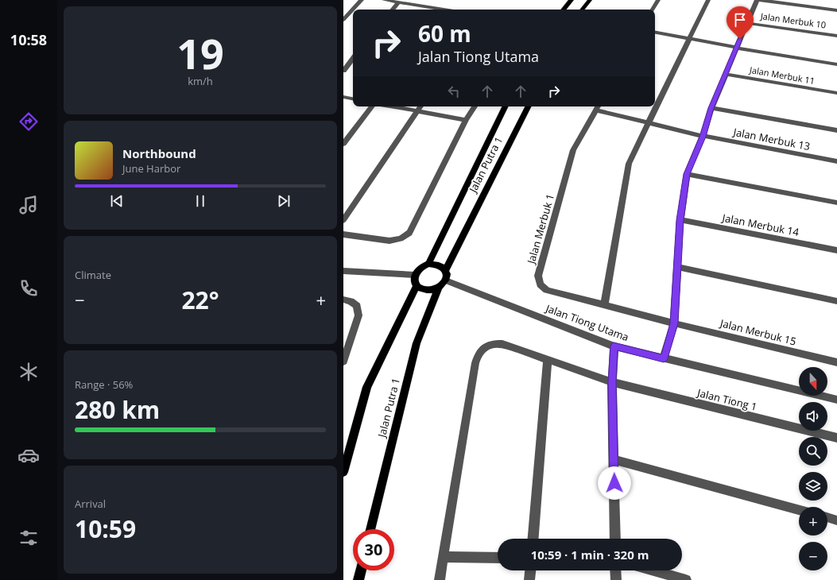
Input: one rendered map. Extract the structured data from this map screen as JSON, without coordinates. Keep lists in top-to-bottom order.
{
  "streets": {
    "main road": ["Jalan Putra 1"],
    "street": [
      "Jalan Merbuk 10",
      "Jalan Merbuk 11",
      "Jalan Merbuk 13",
      "Jalan Merbuk 14",
      "Jalan Merbuk 1",
      "Jalan Tiong Utama",
      "Jalan Merbuk 15",
      "Jalan Tiong 1"
    ]
  },
  "crossings": [
    ["Jalan Merbuk 13", "Jalan Merbuk 1"],
    ["Jalan Putra 1", "Jalan Tiong Utama"],
    ["Jalan Merbuk 1", "Jalan Merbuk 15"]
  ],
  "north": "bottom",
  "page": {
    "tabs": "10:58",
    "tile": [
      ["19", "km/h"],
      "Climate",
      ["Range · 56%", "280 km"],
      ["Arrival", "10:59"]
    ],
    "turn": ["60 m", "Jalan Tiong Utama"],
    "song": ["Northbound", "June Harbor"],
    "heat": ["−", "22°", "+"],
    "map_buttons": ["+", "−"],
    "limit": "30",
    "trip": "10:59 · 1 min · 320 m"
  }
}
